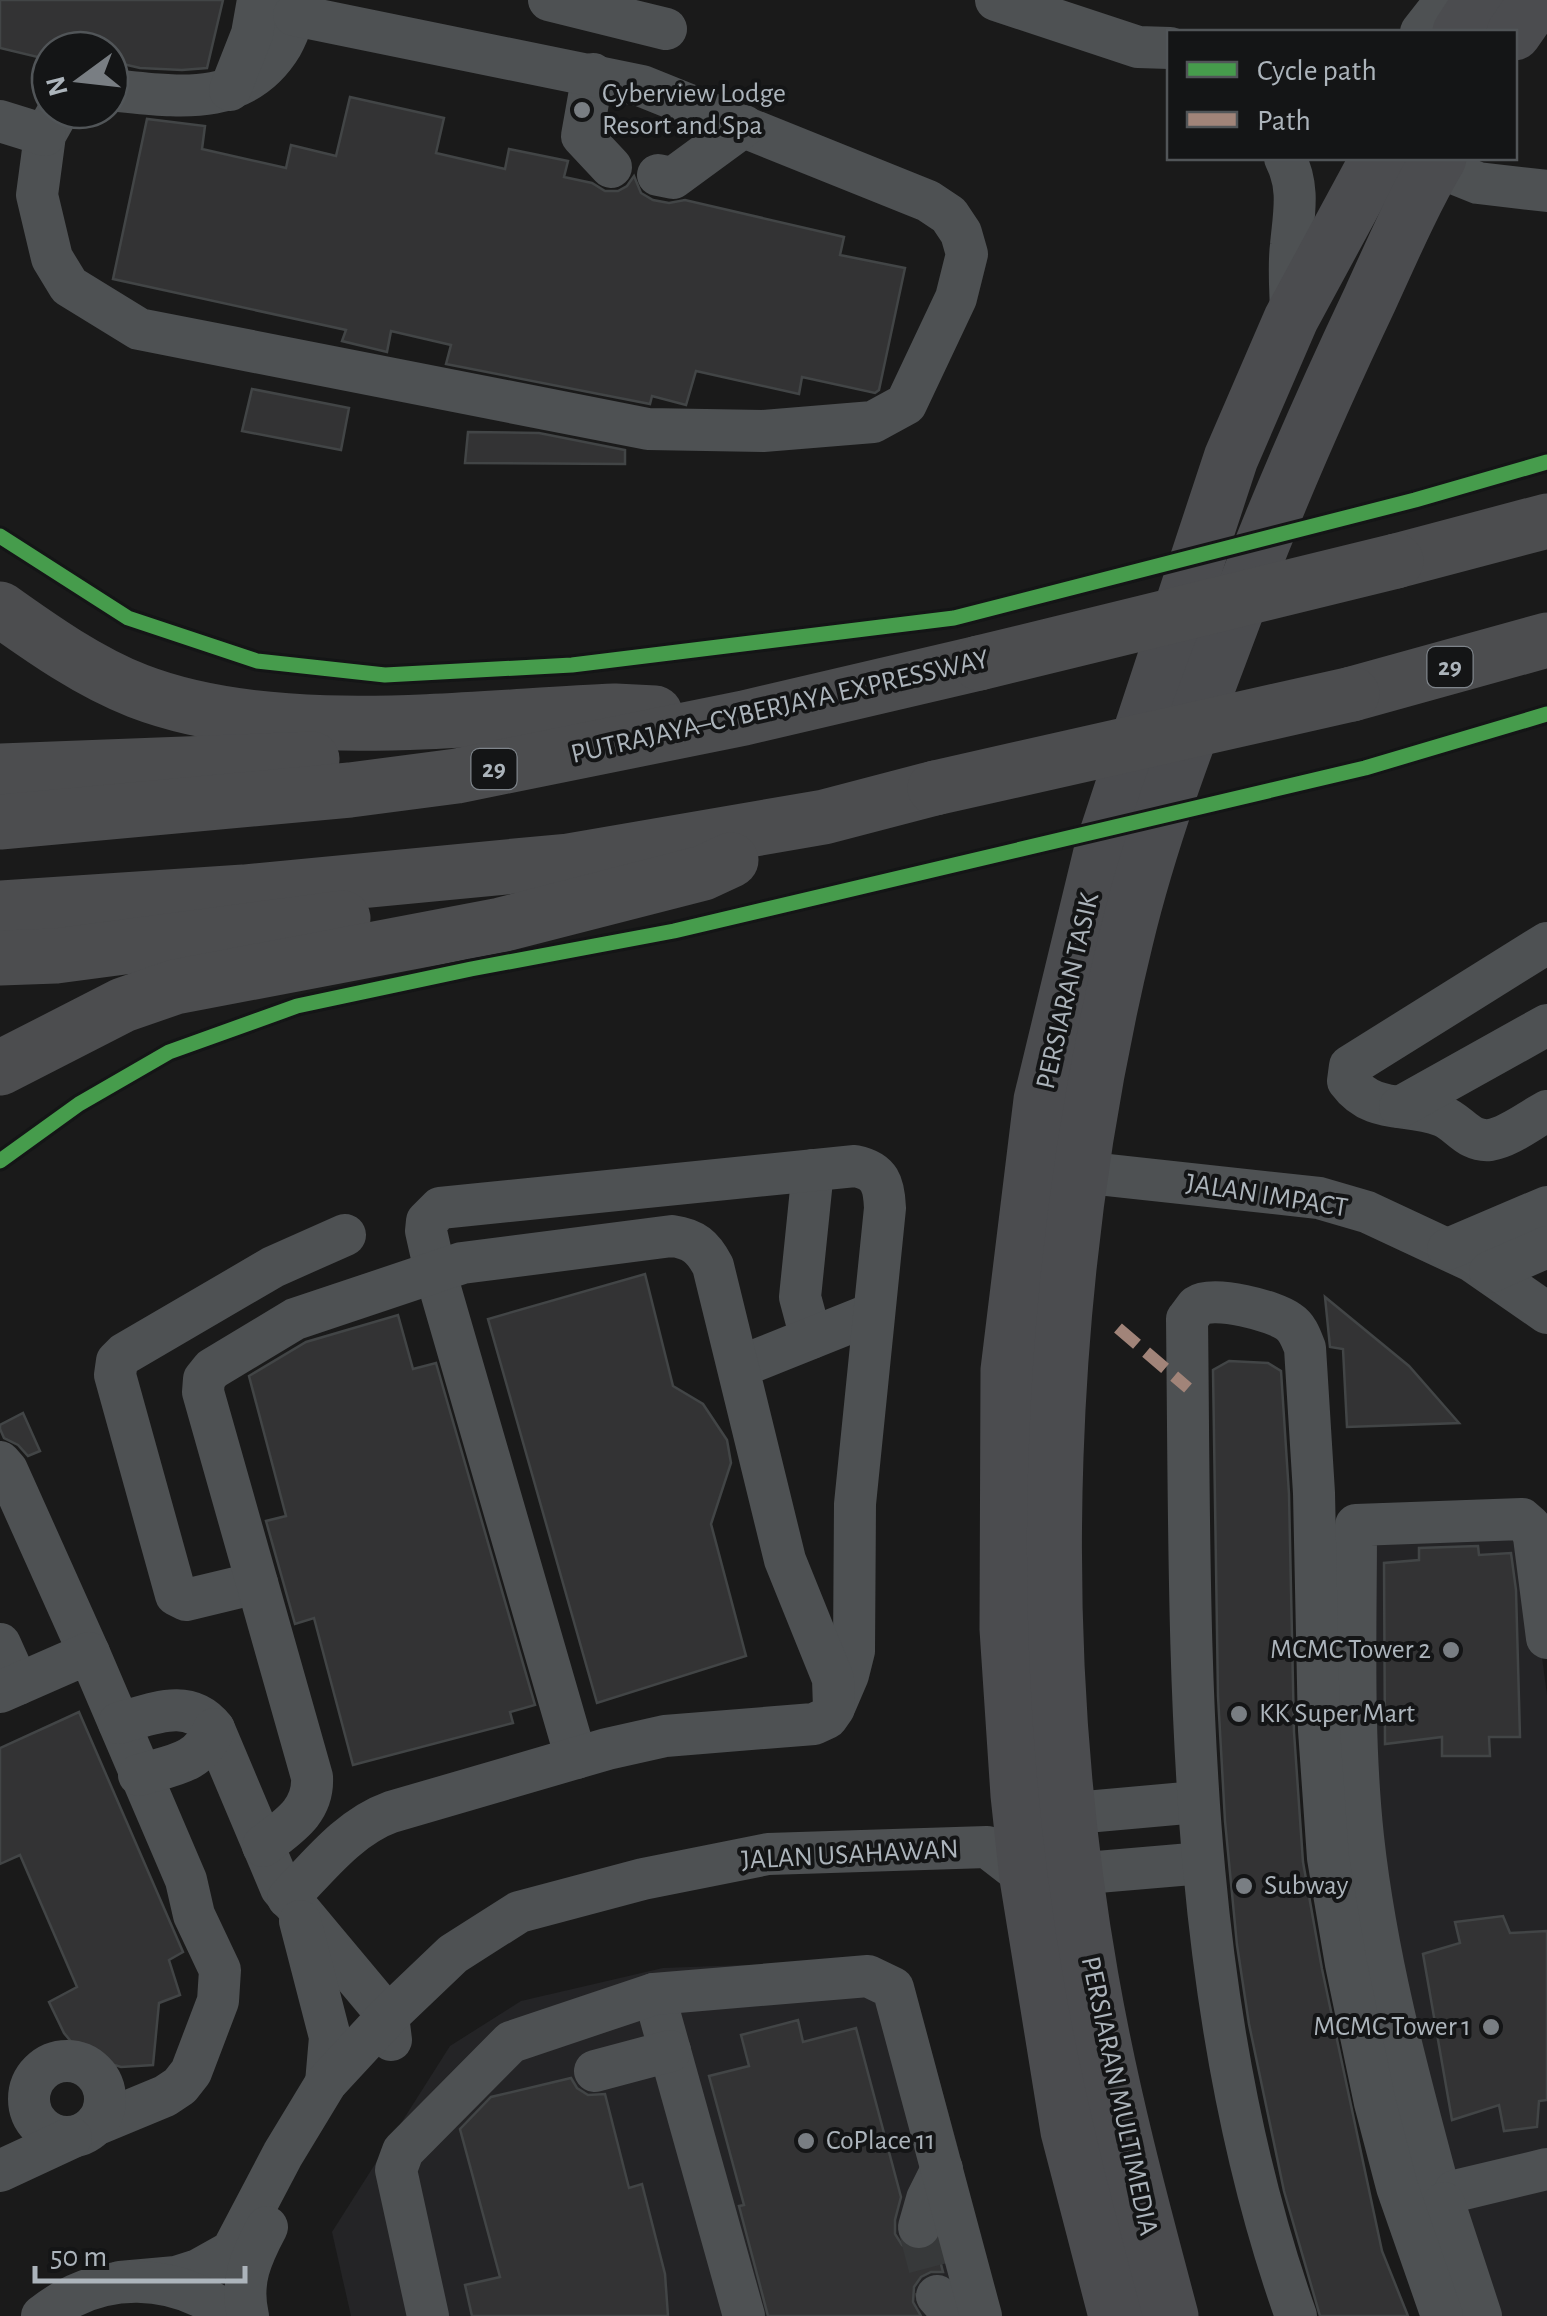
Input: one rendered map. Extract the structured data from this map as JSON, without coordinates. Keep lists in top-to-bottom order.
{
  "streets": {
    "highway": ["29", "PUTRAJAYA–CYBERJAYA EXPRESSWAY"],
    "main road": ["PERSIARAN TASIK", "PERSIARAN MULTIMEDIA"],
    "street": ["JALAN IMPACT", "JALAN USAHAWAN"]
  },
  "crossings": [
    ["PERSIARAN TASIK", "JALAN IMPACT"],
    ["PERSIARAN TASIK", "JALAN USAHAWAN"],
    ["PERSIARAN TASIK", "PERSIARAN MULTIMEDIA"],
    ["JALAN USAHAWAN", "PERSIARAN MULTIMEDIA"]
  ],
  "places": [
    "Cyberview Lodge Resort and Spa",
    "MCMC Tower 2",
    "KK Super Mart",
    "Subway",
    "MCMC Tower 1",
    "CoPlace 11"
  ],
  "legend": ["Cycle path", "Path"],
  "scale_bar": "50 m",
  "north": "left"
}
